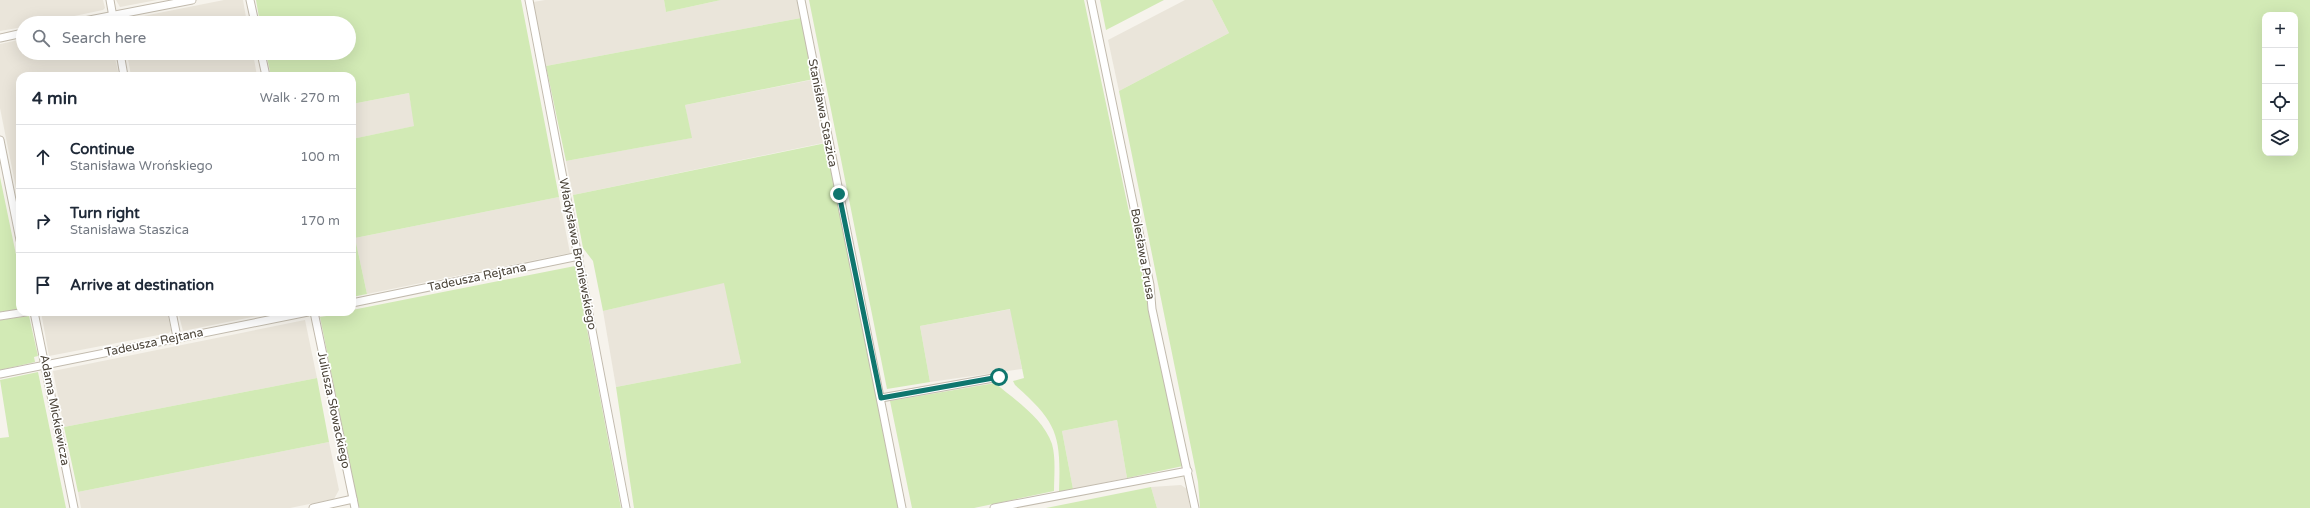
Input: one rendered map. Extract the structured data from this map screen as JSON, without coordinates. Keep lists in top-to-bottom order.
{
  "streets": {
    "street": [
      "Stanisława Staszica",
      "Władysława Broniewskiego",
      "Bolesława Prusa",
      "Tadeusza Rejtana",
      "Adama Mickiewicza",
      "Juliusza Słowackiego"
    ]
  },
  "crossings": [
    ["Władysława Broniewskiego", "Tadeusza Rejtana"],
    ["Tadeusza Rejtana", "Adama Mickiewicza"]
  ],
  "page": {
    "map_buttons": ["+", "−"],
    "search": "Search here",
    "heading": ["4 min", "Walk · 270 m"],
    "list": [
      ["Continue", "Stanisława Wrońskiego", "100 m"],
      ["Turn right", "Stanisława Staszica", "170 m"],
      "Arrive at destination"
    ]
  }
}
